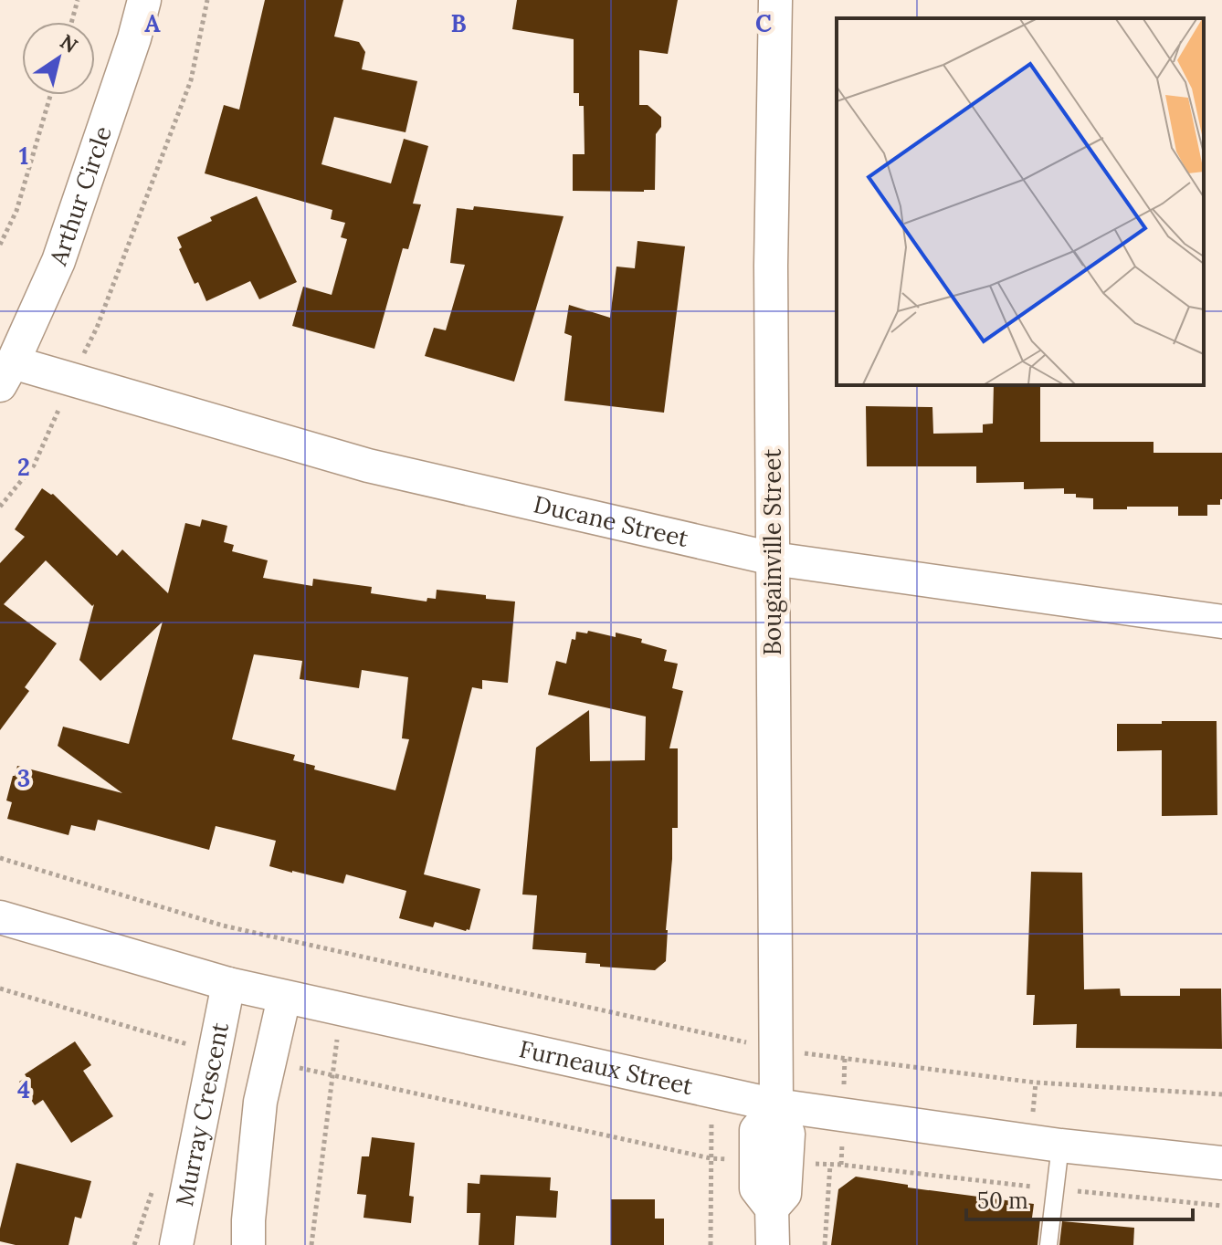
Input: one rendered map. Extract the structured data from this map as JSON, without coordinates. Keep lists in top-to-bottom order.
{
  "streets": {
    "street": [
      "Arthur Circle",
      "Ducane Street",
      "Bougainville Street",
      "Furneaux Street",
      "Murray Crescent"
    ]
  },
  "crossings": [
    ["Arthur Circle", "Ducane Street"],
    ["Ducane Street", "Bougainville Street"],
    ["Bougainville Street", "Furneaux Street"],
    ["Furneaux Street", "Murray Crescent"]
  ],
  "scale_bar": "50 m",
  "north": "top right",
  "grid": {
    "columns": ["A", "B", "C"],
    "rows": [
      "1",
      "2",
      "3",
      "4"
    ]
  }
}
